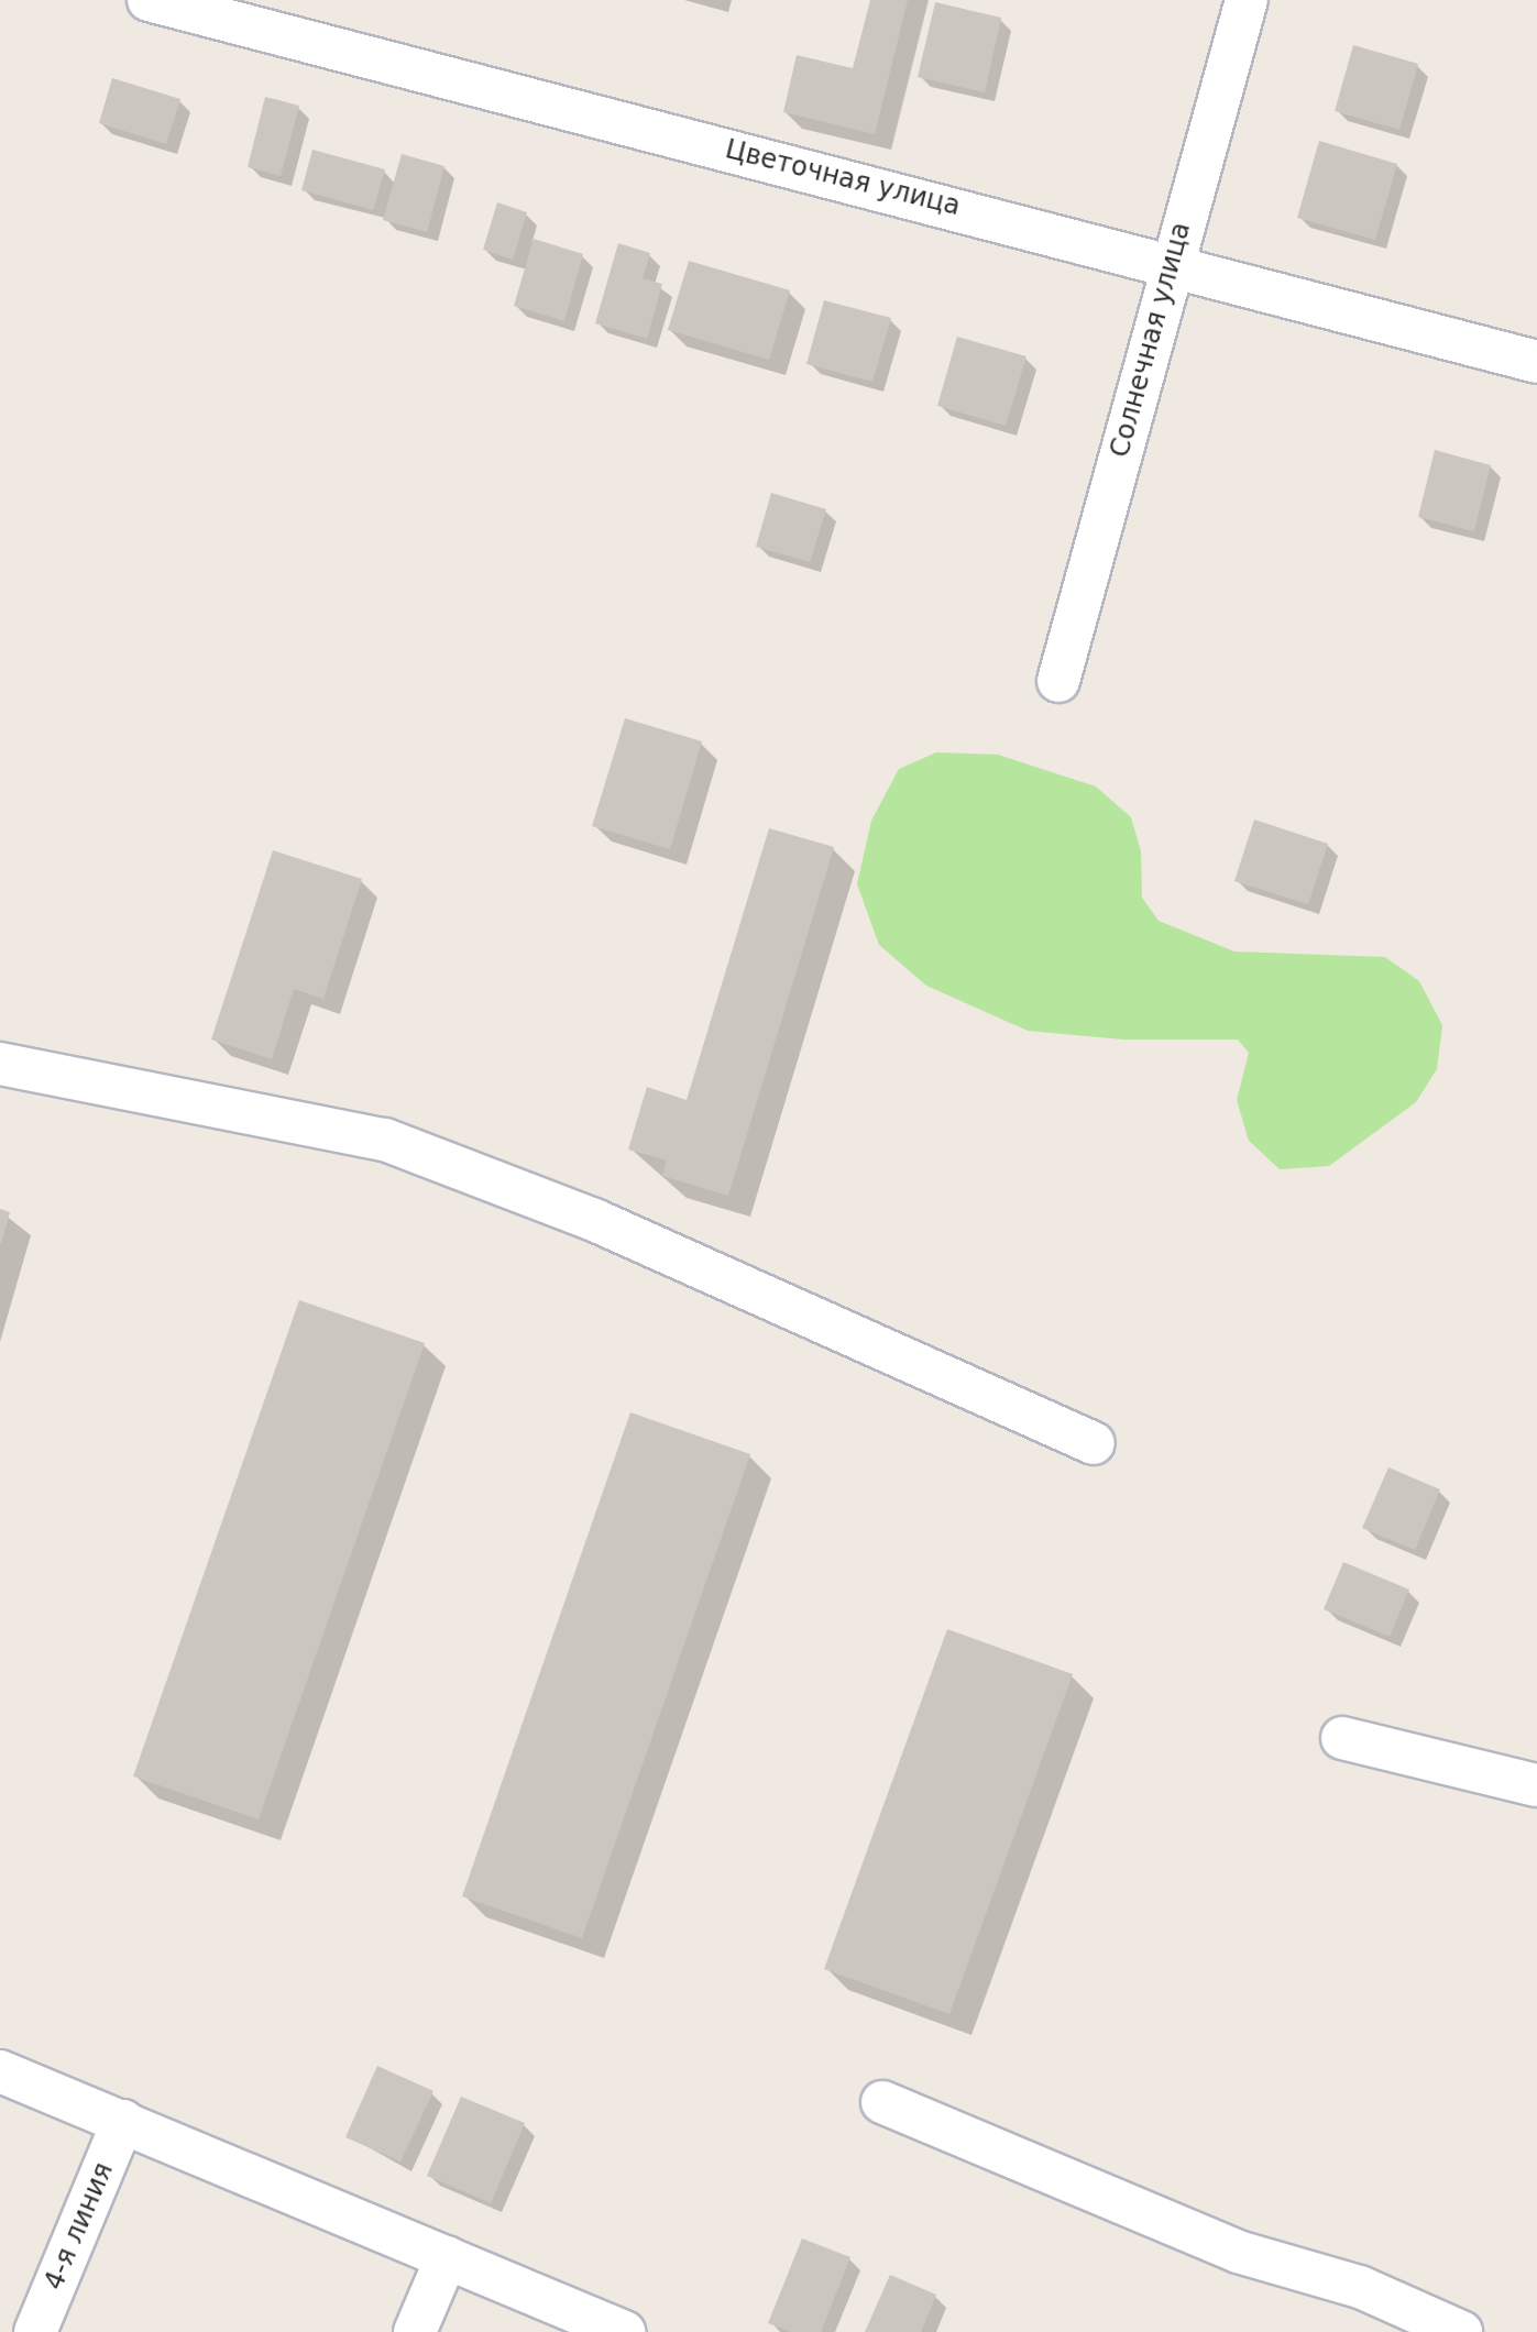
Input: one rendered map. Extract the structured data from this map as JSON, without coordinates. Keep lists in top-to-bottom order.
{
  "streets": {
    "street": ["Цветочная улица", "Солнечная улица", "4-я линия"]
  },
  "crossings": [
    ["Цветочная улица", "Солнечная улица"]
  ]
}
